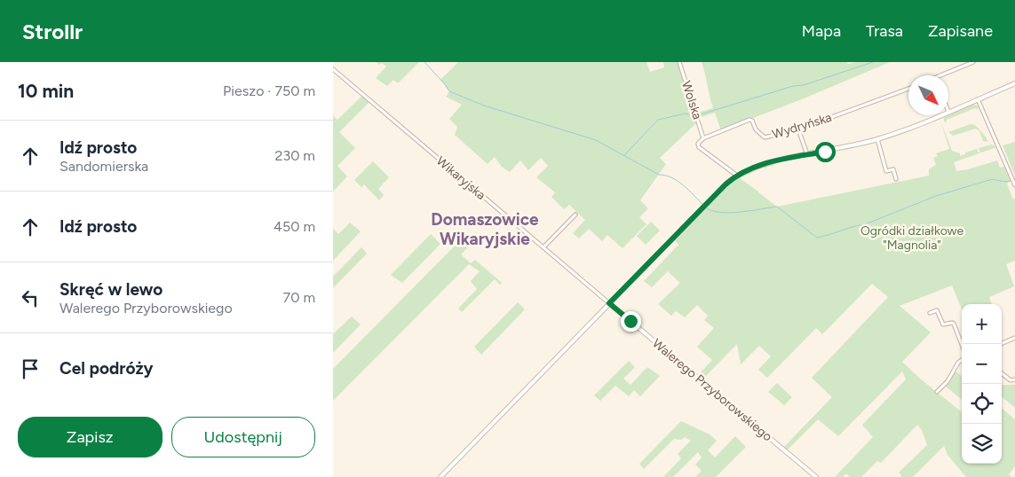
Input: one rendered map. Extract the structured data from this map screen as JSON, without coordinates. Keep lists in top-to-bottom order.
{
  "streets": {
    "street": [
      "Wolska",
      "Wydryńska",
      "Wikaryjska",
      "Walerego Przyborowskiego"
    ]
  },
  "crossings": [
    ["Wolska", "Wydryńska"],
    ["Wikaryjska", "Walerego Przyborowskiego"]
  ],
  "districts": ["Domaszowice Wikaryjskie"],
  "parks": ["Ogródki działkowe \"Magnolia\""],
  "north": "bottom right",
  "page": {
    "header": "Strollr",
    "nav": ["Mapa", "Trasa", "Zapisane"],
    "heading": ["10 min", "Pieszo · 750 m"],
    "list": [
      ["Idź prosto", "Sandomierska", "230 m"],
      ["Idź prosto", "450 m"],
      ["Skręć w lewo", "Walerego Przyborowskiego", "70 m"],
      "Cel podróży"
    ],
    "map_buttons": ["+", "−"],
    "buttons": ["Zapisz", "Udostępnij"]
  }
}
